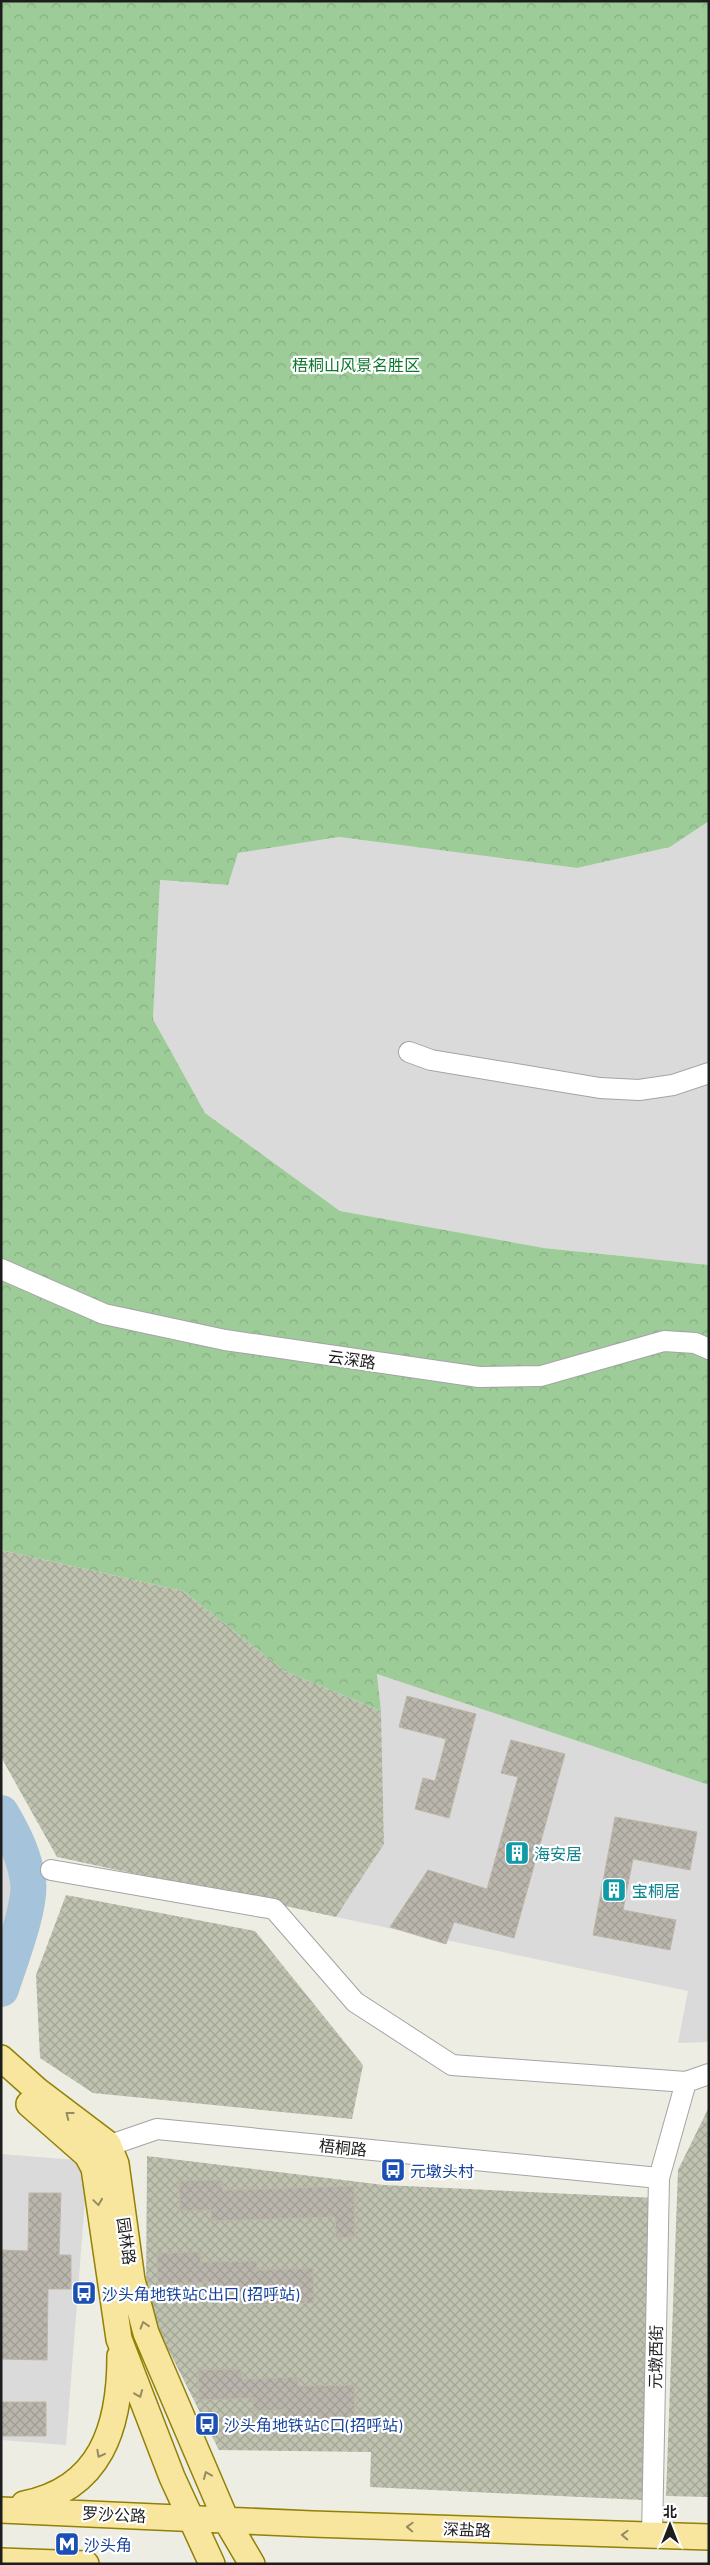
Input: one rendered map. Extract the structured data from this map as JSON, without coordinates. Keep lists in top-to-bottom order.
{
  "streets": {
    "main road": ["园林路", "罗沙公路", "深盐路"],
    "street": ["云深路", "梧桐路", "元墩西街"]
  },
  "crossings": [
    ["梧桐路", "园林路"],
    ["梧桐路", "元墩西街"],
    ["园林路", "罗沙公路"],
    ["园林路", "深盐路"],
    ["元墩西街", "深盐路"],
    ["罗沙公路", "深盐路"]
  ],
  "one_way": ["深盐路"],
  "parks": ["梧桐山风景名胜区"],
  "places": {
    "building": ["海安居", "宝桐居"],
    "bus stop": ["元墩头村", "沙头角地铁站C出口 (招呼站)", "沙头角地铁站C口(招呼站)"],
    "metro station": ["沙头角"]
  },
  "north": "top"
}
